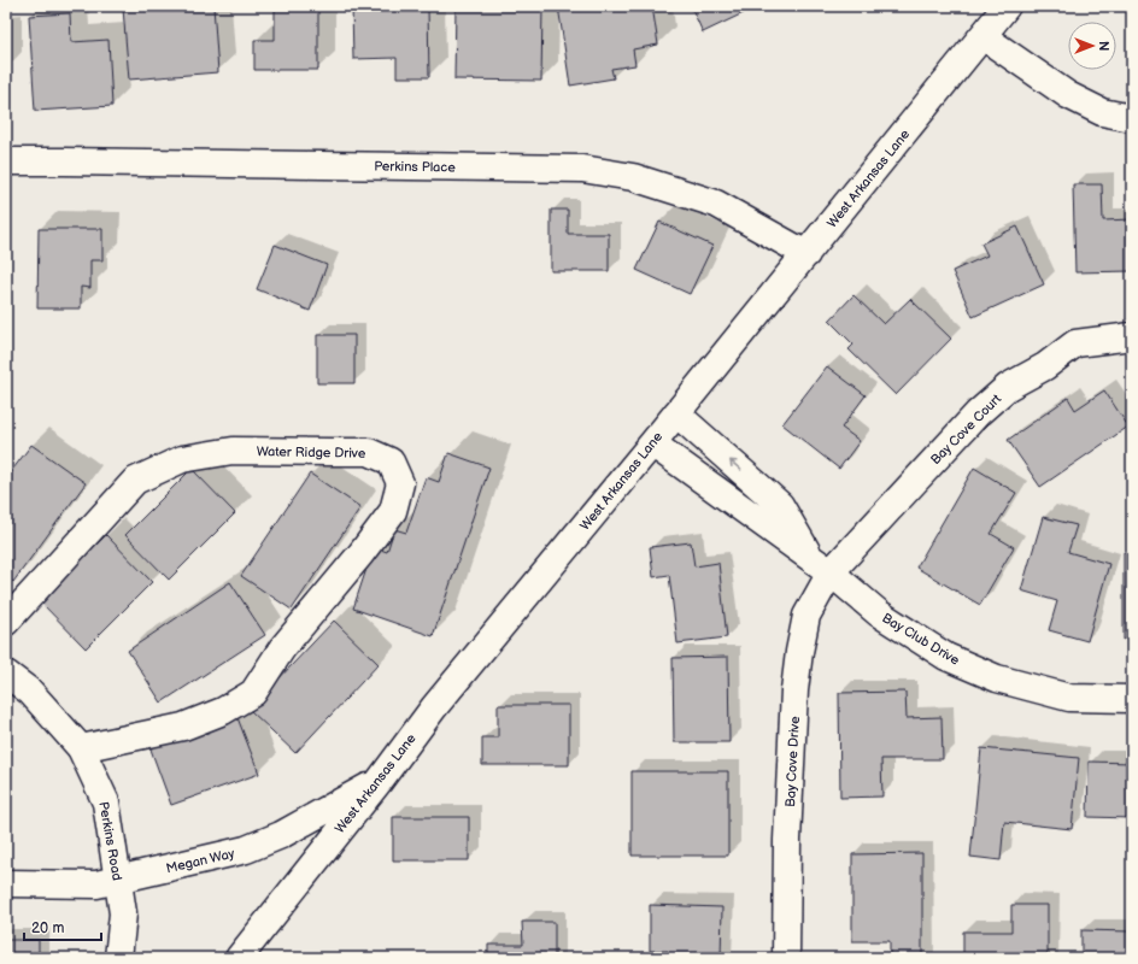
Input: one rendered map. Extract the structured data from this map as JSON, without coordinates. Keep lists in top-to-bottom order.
{
  "streets": {
    "street": [
      "Perkins Place",
      "West Arkansas Lane",
      "Bay Cove Court",
      "Water Ridge Drive",
      "Bay Club Drive",
      "Bay Cove Drive",
      "Perkins Road",
      "Megan Way"
    ]
  },
  "crossings": [
    ["Perkins Place", "West Arkansas Lane"],
    ["West Arkansas Lane", "Bay Club Drive"],
    ["West Arkansas Lane", "Megan Way"],
    ["Bay Cove Court", "Bay Club Drive"],
    ["Bay Cove Court", "Bay Cove Drive"],
    ["Water Ridge Drive", "Perkins Road"],
    ["Bay Club Drive", "Bay Cove Drive"],
    ["Perkins Road", "Megan Way"]
  ],
  "scale_bar": "20 m",
  "north": "right"
}
